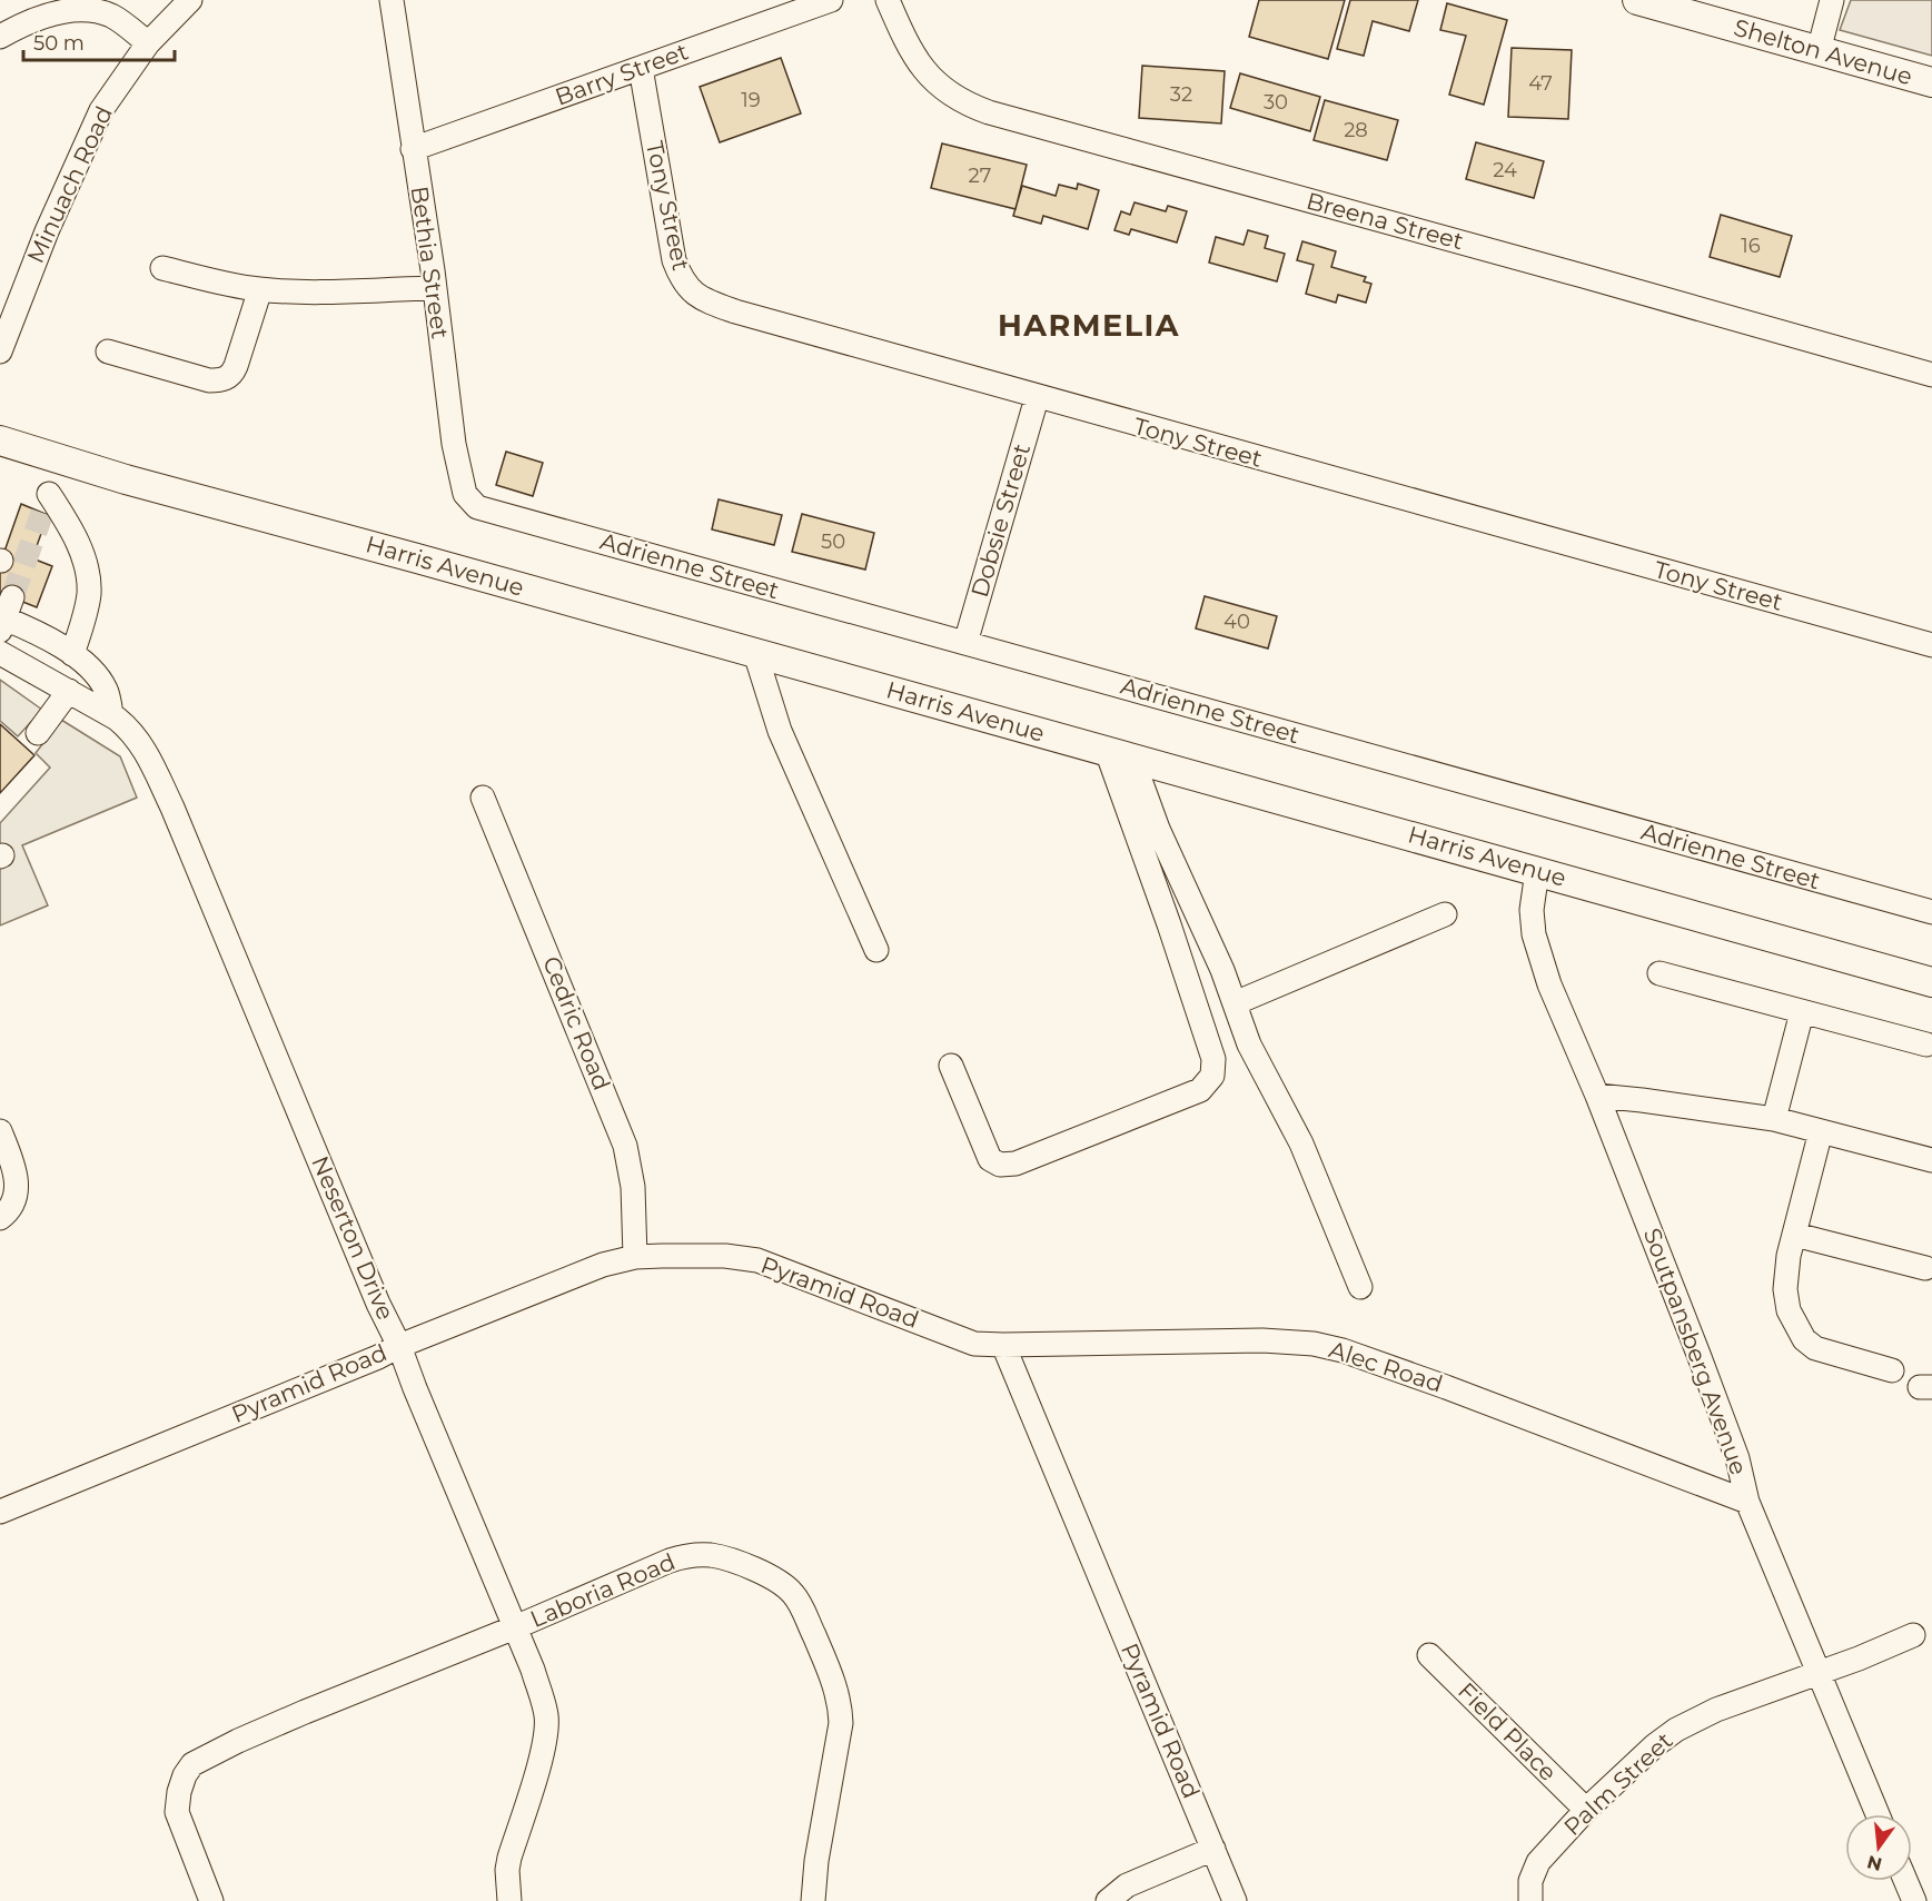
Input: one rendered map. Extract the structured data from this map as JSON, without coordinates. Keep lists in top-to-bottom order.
{
  "streets": {
    "main road": ["Shelton Avenue", "Harris Avenue"],
    "street": [
      "Barry Street",
      "Minuach Road",
      "Tony Street",
      "Breena Street",
      "Bethia Street",
      "Dobsie Street",
      "Adrienne Street",
      "Cedric Road",
      "Neserton Drive",
      "Pyramid Road",
      "Soutpansberg Avenue",
      "Alec Road",
      "Laboria Road",
      "Field Place",
      "Palm Street"
    ]
  },
  "crossings": [
    ["Barry Street", "Tony Street"],
    ["Barry Street", "Bethia Street"],
    ["Tony Street", "Dobsie Street"],
    ["Bethia Street", "Adrienne Street"],
    ["Dobsie Street", "Adrienne Street"],
    ["Harris Avenue", "Soutpansberg Avenue"],
    ["Cedric Road", "Pyramid Road"],
    ["Neserton Drive", "Pyramid Road"],
    ["Neserton Drive", "Laboria Road"],
    ["Pyramid Road", "Alec Road"],
    ["Soutpansberg Avenue", "Alec Road"],
    ["Soutpansberg Avenue", "Palm Street"],
    ["Field Place", "Palm Street"]
  ],
  "districts": ["HARMELIA"],
  "house_numbers": [
    "47",
    "32",
    "19",
    "30",
    "28",
    "24",
    "27",
    "16",
    "50",
    "40"
  ],
  "scale_bar": "50 m",
  "north": "bottom"
}
